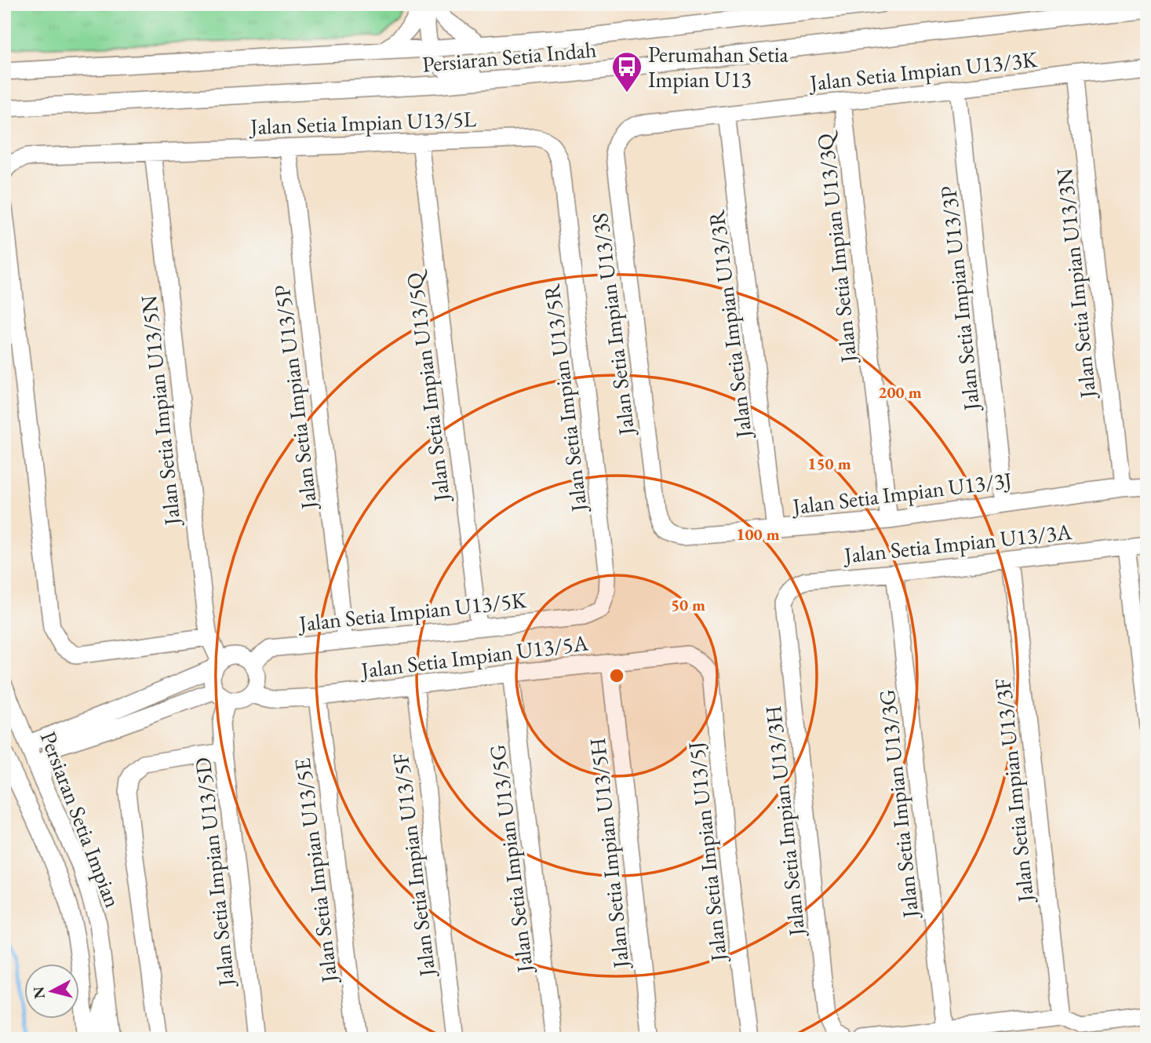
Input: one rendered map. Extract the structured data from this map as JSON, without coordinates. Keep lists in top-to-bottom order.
{
  "streets": {
    "street": [
      "Persiaran Setia Indah",
      "Jalan Setia Impian U13/3K",
      "Jalan Setia Impian U13/5L",
      "Jalan Setia Impian U13/3Q",
      "Jalan Setia Impian U13/3N",
      "Jalan Setia Impian U13/3P",
      "Jalan Setia Impian U13/3S",
      "Jalan Setia Impian U13/3R",
      "Jalan Setia Impian U13/5Q",
      "Jalan Setia Impian U13/5P",
      "Jalan Setia Impian U13/5R",
      "Jalan Setia Impian U13/5N",
      "Jalan Setia Impian U13/3J",
      "Jalan Setia Impian U13/3A",
      "Jalan Setia Impian U13/5K",
      "Jalan Setia Impian U13/5A",
      "Jalan Setia Impian U13/3F",
      "Jalan Setia Impian U13/3G",
      "Persiaran Setia Impian",
      "Jalan Setia Impian U13/3H",
      "Jalan Setia Impian U13/5J",
      "Jalan Setia Impian U13/5H",
      "Jalan Setia Impian U13/5G",
      "Jalan Setia Impian U13/5F",
      "Jalan Setia Impian U13/5E",
      "Jalan Setia Impian U13/5D"
    ]
  },
  "crossings": [
    ["Jalan Setia Impian U13/3K", "Jalan Setia Impian U13/3Q"],
    ["Jalan Setia Impian U13/3K", "Jalan Setia Impian U13/3N"],
    ["Jalan Setia Impian U13/3K", "Jalan Setia Impian U13/3P"],
    ["Jalan Setia Impian U13/3K", "Jalan Setia Impian U13/3S"],
    ["Jalan Setia Impian U13/3K", "Jalan Setia Impian U13/3R"],
    ["Jalan Setia Impian U13/5L", "Jalan Setia Impian U13/5Q"],
    ["Jalan Setia Impian U13/5L", "Jalan Setia Impian U13/5P"],
    ["Jalan Setia Impian U13/5L", "Jalan Setia Impian U13/5R"],
    ["Jalan Setia Impian U13/5L", "Jalan Setia Impian U13/5N"],
    ["Jalan Setia Impian U13/3Q", "Jalan Setia Impian U13/3J"],
    ["Jalan Setia Impian U13/3N", "Jalan Setia Impian U13/3J"],
    ["Jalan Setia Impian U13/3P", "Jalan Setia Impian U13/3J"],
    ["Jalan Setia Impian U13/3S", "Jalan Setia Impian U13/3J"],
    ["Jalan Setia Impian U13/3R", "Jalan Setia Impian U13/3J"],
    ["Jalan Setia Impian U13/5Q", "Jalan Setia Impian U13/5K"],
    ["Jalan Setia Impian U13/5P", "Jalan Setia Impian U13/5K"],
    ["Jalan Setia Impian U13/5R", "Jalan Setia Impian U13/5K"],
    ["Jalan Setia Impian U13/5N", "Jalan Setia Impian U13/5K"],
    ["Jalan Setia Impian U13/5N", "Jalan Setia Impian U13/5A"],
    ["Jalan Setia Impian U13/5N", "Jalan Setia Impian U13/5D"],
    ["Jalan Setia Impian U13/3A", "Jalan Setia Impian U13/3F"],
    ["Jalan Setia Impian U13/3A", "Jalan Setia Impian U13/3G"],
    ["Jalan Setia Impian U13/3A", "Jalan Setia Impian U13/3H"],
    ["Jalan Setia Impian U13/5K", "Jalan Setia Impian U13/5A"],
    ["Jalan Setia Impian U13/5K", "Jalan Setia Impian U13/5D"],
    ["Jalan Setia Impian U13/5A", "Jalan Setia Impian U13/5J"],
    ["Jalan Setia Impian U13/5A", "Jalan Setia Impian U13/5H"],
    ["Jalan Setia Impian U13/5A", "Jalan Setia Impian U13/5G"],
    ["Jalan Setia Impian U13/5A", "Jalan Setia Impian U13/5F"],
    ["Jalan Setia Impian U13/5A", "Jalan Setia Impian U13/5E"],
    ["Jalan Setia Impian U13/5A", "Jalan Setia Impian U13/5D"]
  ],
  "places": {
    "bus stop": ["Perumahan Setia Impian U13"]
  },
  "north": "left",
  "rings": [
    "200 m",
    "150 m",
    "100 m",
    "50 m"
  ]
}
